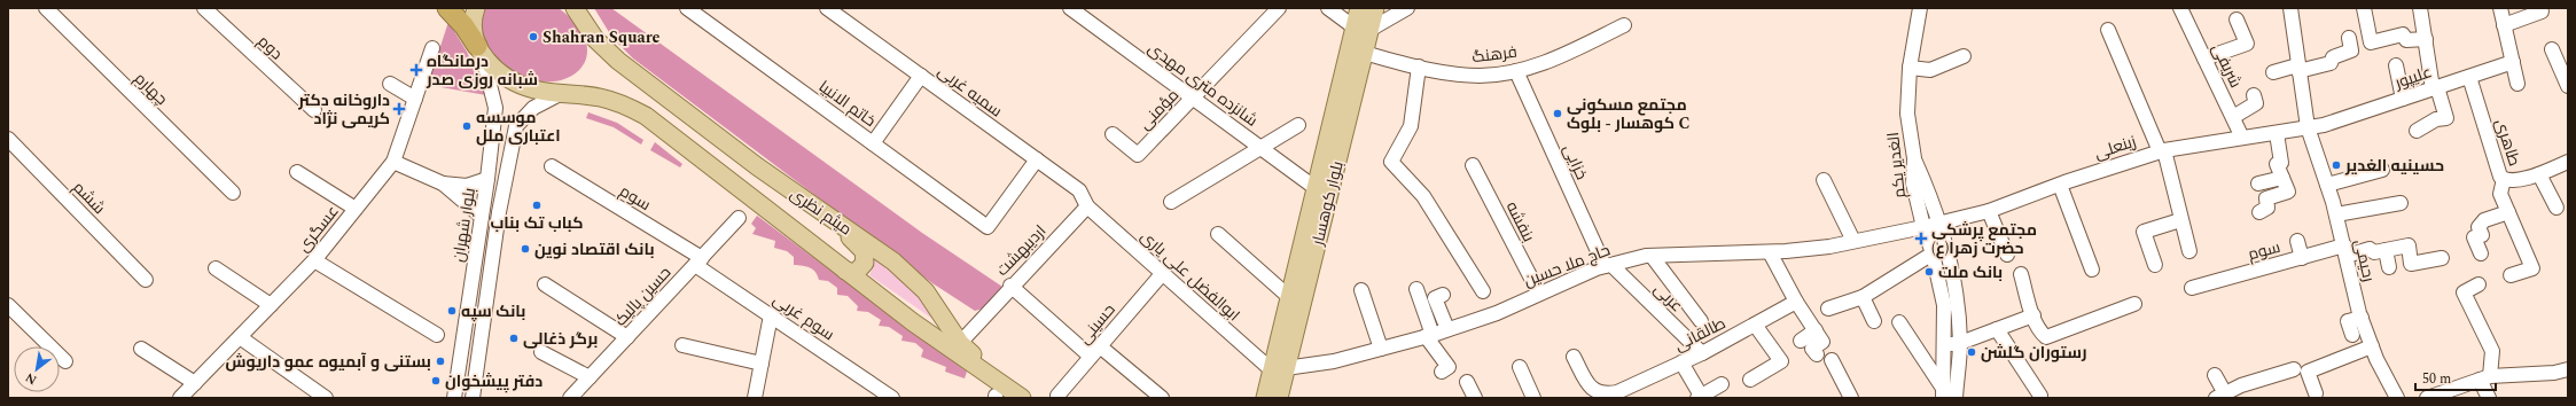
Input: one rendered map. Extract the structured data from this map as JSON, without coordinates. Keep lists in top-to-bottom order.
{
  "streets": {
    "main road": ["بلوار کوهسار", "میثم نظری"],
    "street": [
      "دوم",
      "فرهنگ",
      "شریفی",
      "علیپور",
      "شانزده متری مهدی",
      "چهارم",
      "سمیه غربی",
      "خاتم الانبیا",
      "مؤمنی",
      "طاهری",
      "زینعلی",
      "خزایی",
      "الغدیر یکم",
      "ششم",
      "سوم",
      "بنفشه",
      "بلوار شهران",
      "عسگری",
      "اردیبهشت",
      "رحیمی",
      "حاج ملا حسین",
      "ابوالفضل علی یاری",
      "حسین پالیک",
      "عربی",
      "سوم غربی",
      "حسینی",
      "طالقانی"
    ]
  },
  "crossings": [
    ["فرهنگ", "خزایی"],
    ["فرهنگ", "بلوار کوهسار"],
    ["شریفی", "زینعلی"],
    ["علیپور", "طاهری"],
    ["علیپور", "زینعلی"],
    ["شانزده متری مهدی", "مؤمنی"],
    ["شانزده متری مهدی", "بلوار کوهسار"],
    ["سمیه غربی", "خاتم الانبیا"],
    ["سمیه غربی", "اردیبهشت"],
    ["سمیه غربی", "ابوالفضل علی یاری"],
    ["زینعلی", "الغدیر یکم"],
    ["زینعلی", "رحیمی"],
    ["زینعلی", "حاج ملا حسین"],
    ["خزایی", "حاج ملا حسین"],
    ["خزایی", "عربی"],
    ["الغدیر یکم", "حاج ملا حسین"],
    ["سوم", "رحیمی"],
    ["سوم", "حسین پالیک"],
    ["سوم", "سوم غربی"],
    ["بلوار کوهسار", "حاج ملا حسین"],
    ["بلوار کوهسار", "ابوالفضل علی یاری"],
    ["میثم نظری", "بلوار شهران"],
    ["میثم نظری", "اردیبهشت"],
    ["بنفشه", "حاج ملا حسین"],
    ["اردیبهشت", "ابوالفضل علی یاری"],
    ["حاج ملا حسین", "ابوالفضل علی یاری"],
    ["حاج ملا حسین", "عربی"],
    ["ابوالفضل علی یاری", "حسینی"],
    ["حسین پالیک", "سوم غربی"],
    ["عربی", "طالقانی"]
  ],
  "places": {
    "other": [
      "Shahran Square",
      "مجتمع مسکونی کوهسار - بلوک C",
      "موسسه اعتباری ملل",
      "حسینیه الغدیر",
      "کباب تک بناب",
      "بانک اقتصاد نوین",
      "بانک ملت",
      "بانک سپه",
      "برگر ذغالی",
      "رستوران گلشن",
      "بستنی و آبمیوه عمو داریوش",
      "دفتر پیشخوان"
    ],
    "health": ["درمانگاه شبانه روزی صدر", "داروخانه دکتر کریمی نژاد", "مجتمع پرشکی حضرت زهرا(ع)"]
  },
  "scale_bar": "50 m",
  "north": "bottom left"
}
